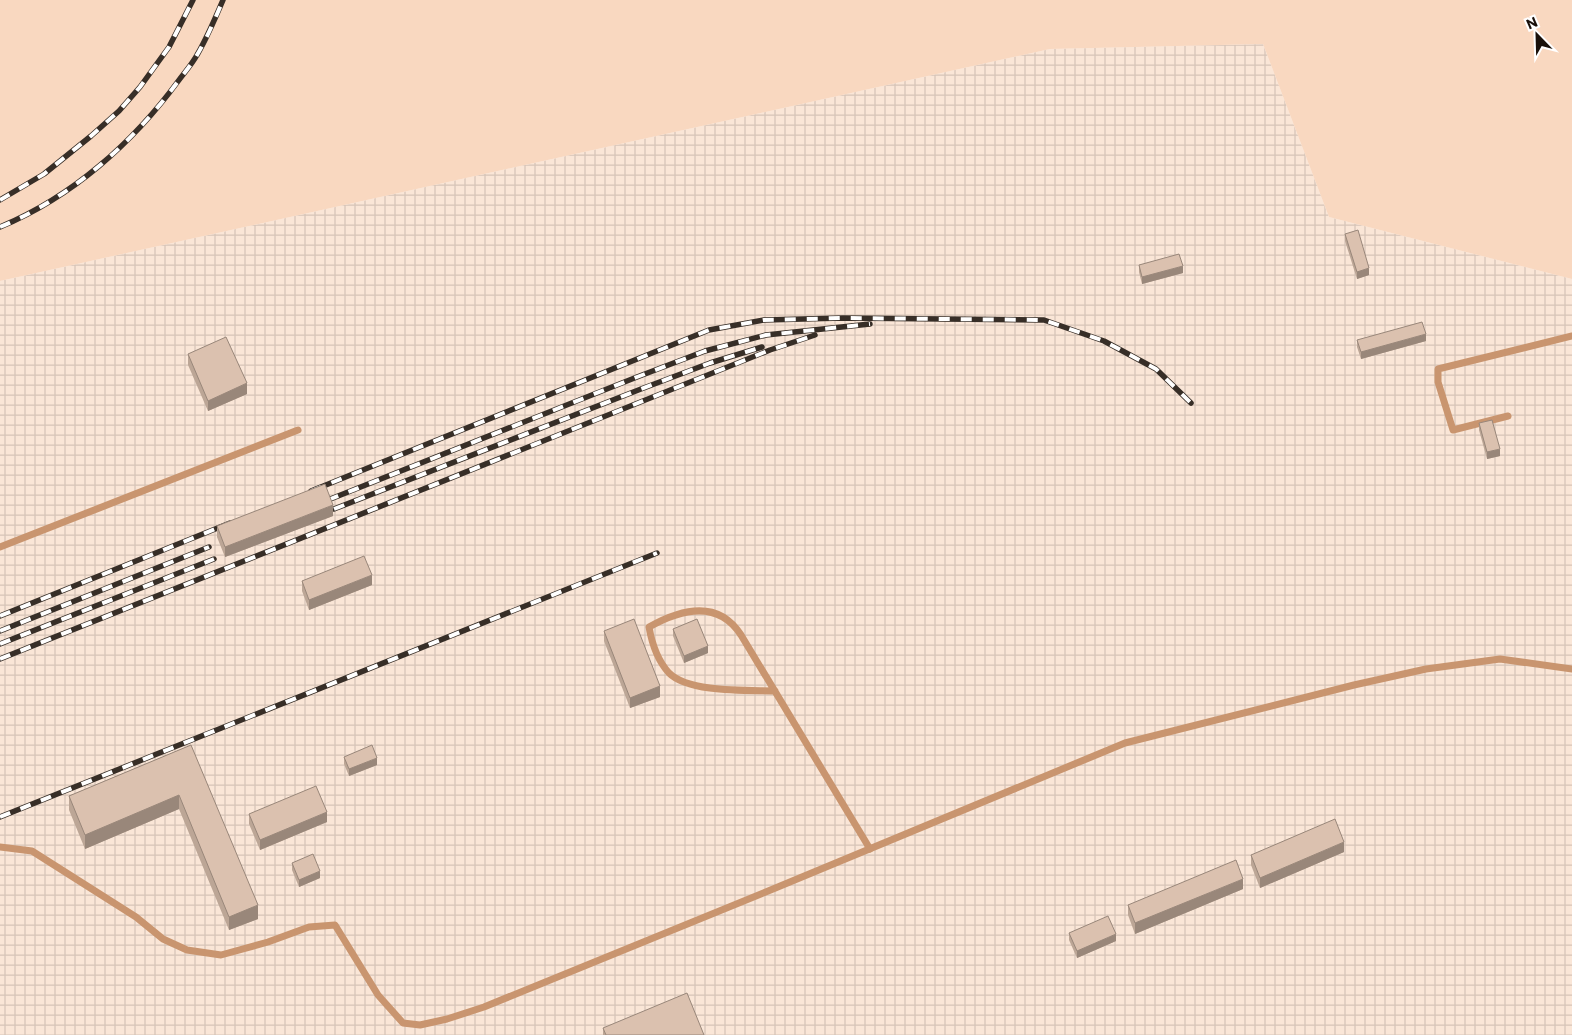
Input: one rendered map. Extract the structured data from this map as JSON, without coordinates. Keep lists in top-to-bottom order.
{
  "north": "top left"
}
